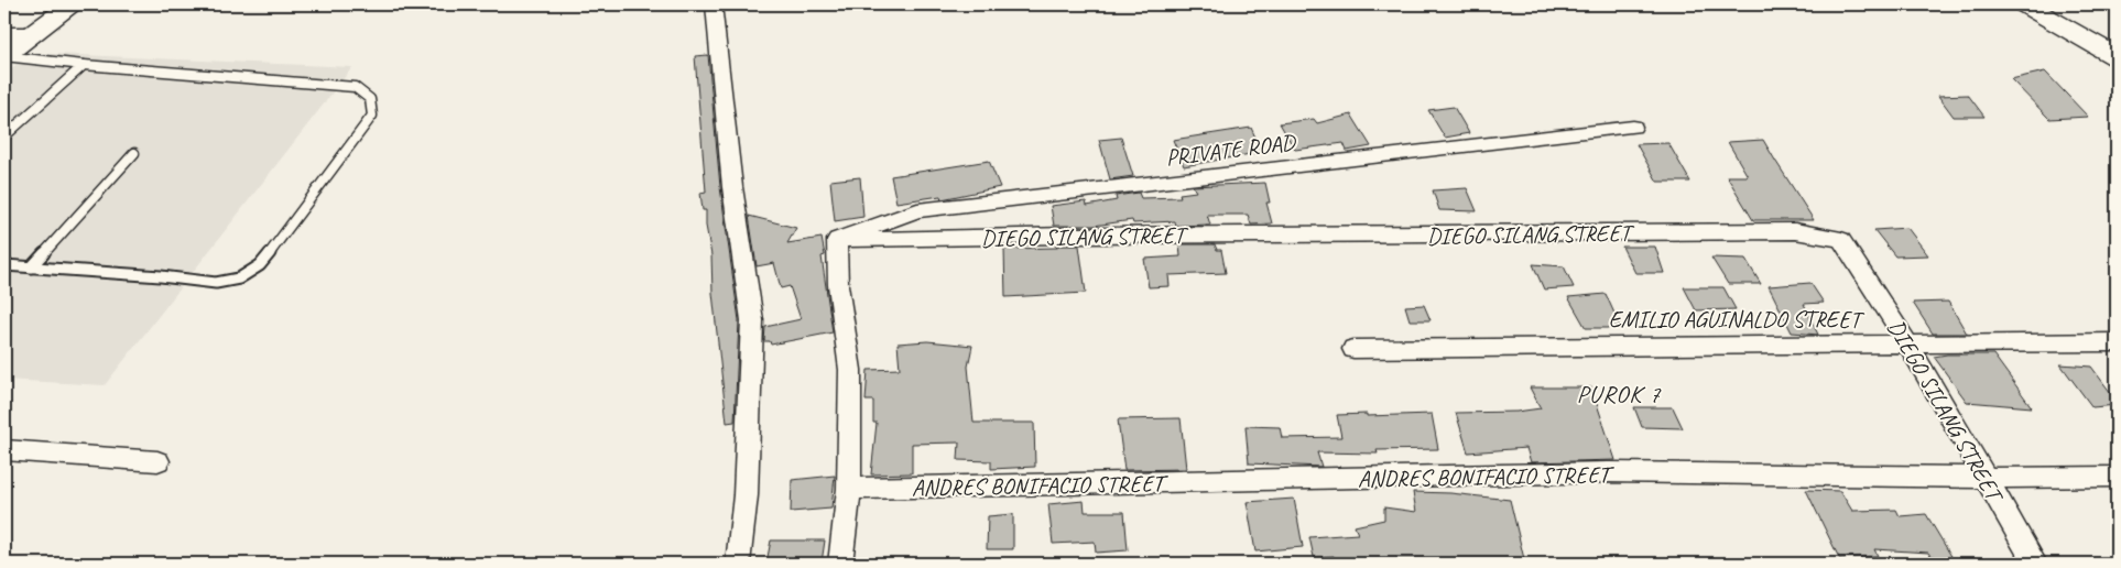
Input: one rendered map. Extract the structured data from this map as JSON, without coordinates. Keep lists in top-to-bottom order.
{
  "streets": {
    "street": [
      "PRIVATE ROAD",
      "DIEGO SILANG STREET",
      "EMILIO AGUINALDO STREET",
      "ANDRES BONIFACIO STREET"
    ]
  },
  "crossings": [
    ["PRIVATE ROAD", "DIEGO SILANG STREET"],
    ["DIEGO SILANG STREET", "EMILIO AGUINALDO STREET"],
    ["DIEGO SILANG STREET", "ANDRES BONIFACIO STREET"]
  ],
  "districts": ["PUROK 7"]
}
